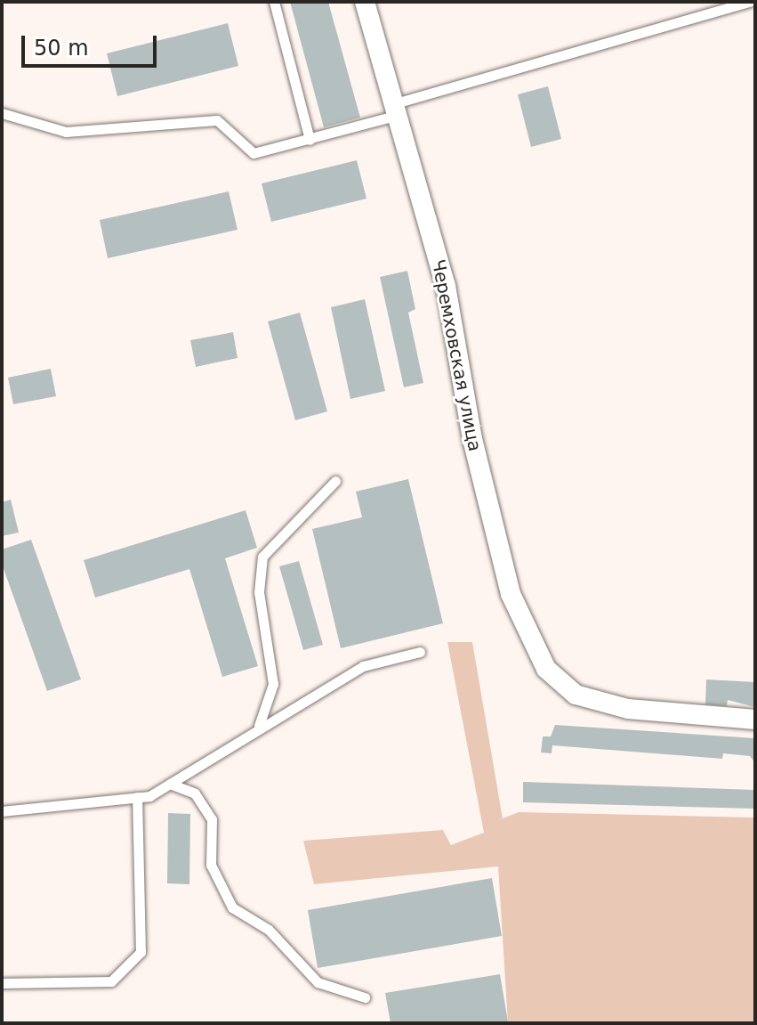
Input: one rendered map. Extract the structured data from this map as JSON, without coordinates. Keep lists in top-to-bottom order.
{
  "streets": {
    "street": ["Черемховская улица"]
  },
  "scale_bar": "50 m"
}
